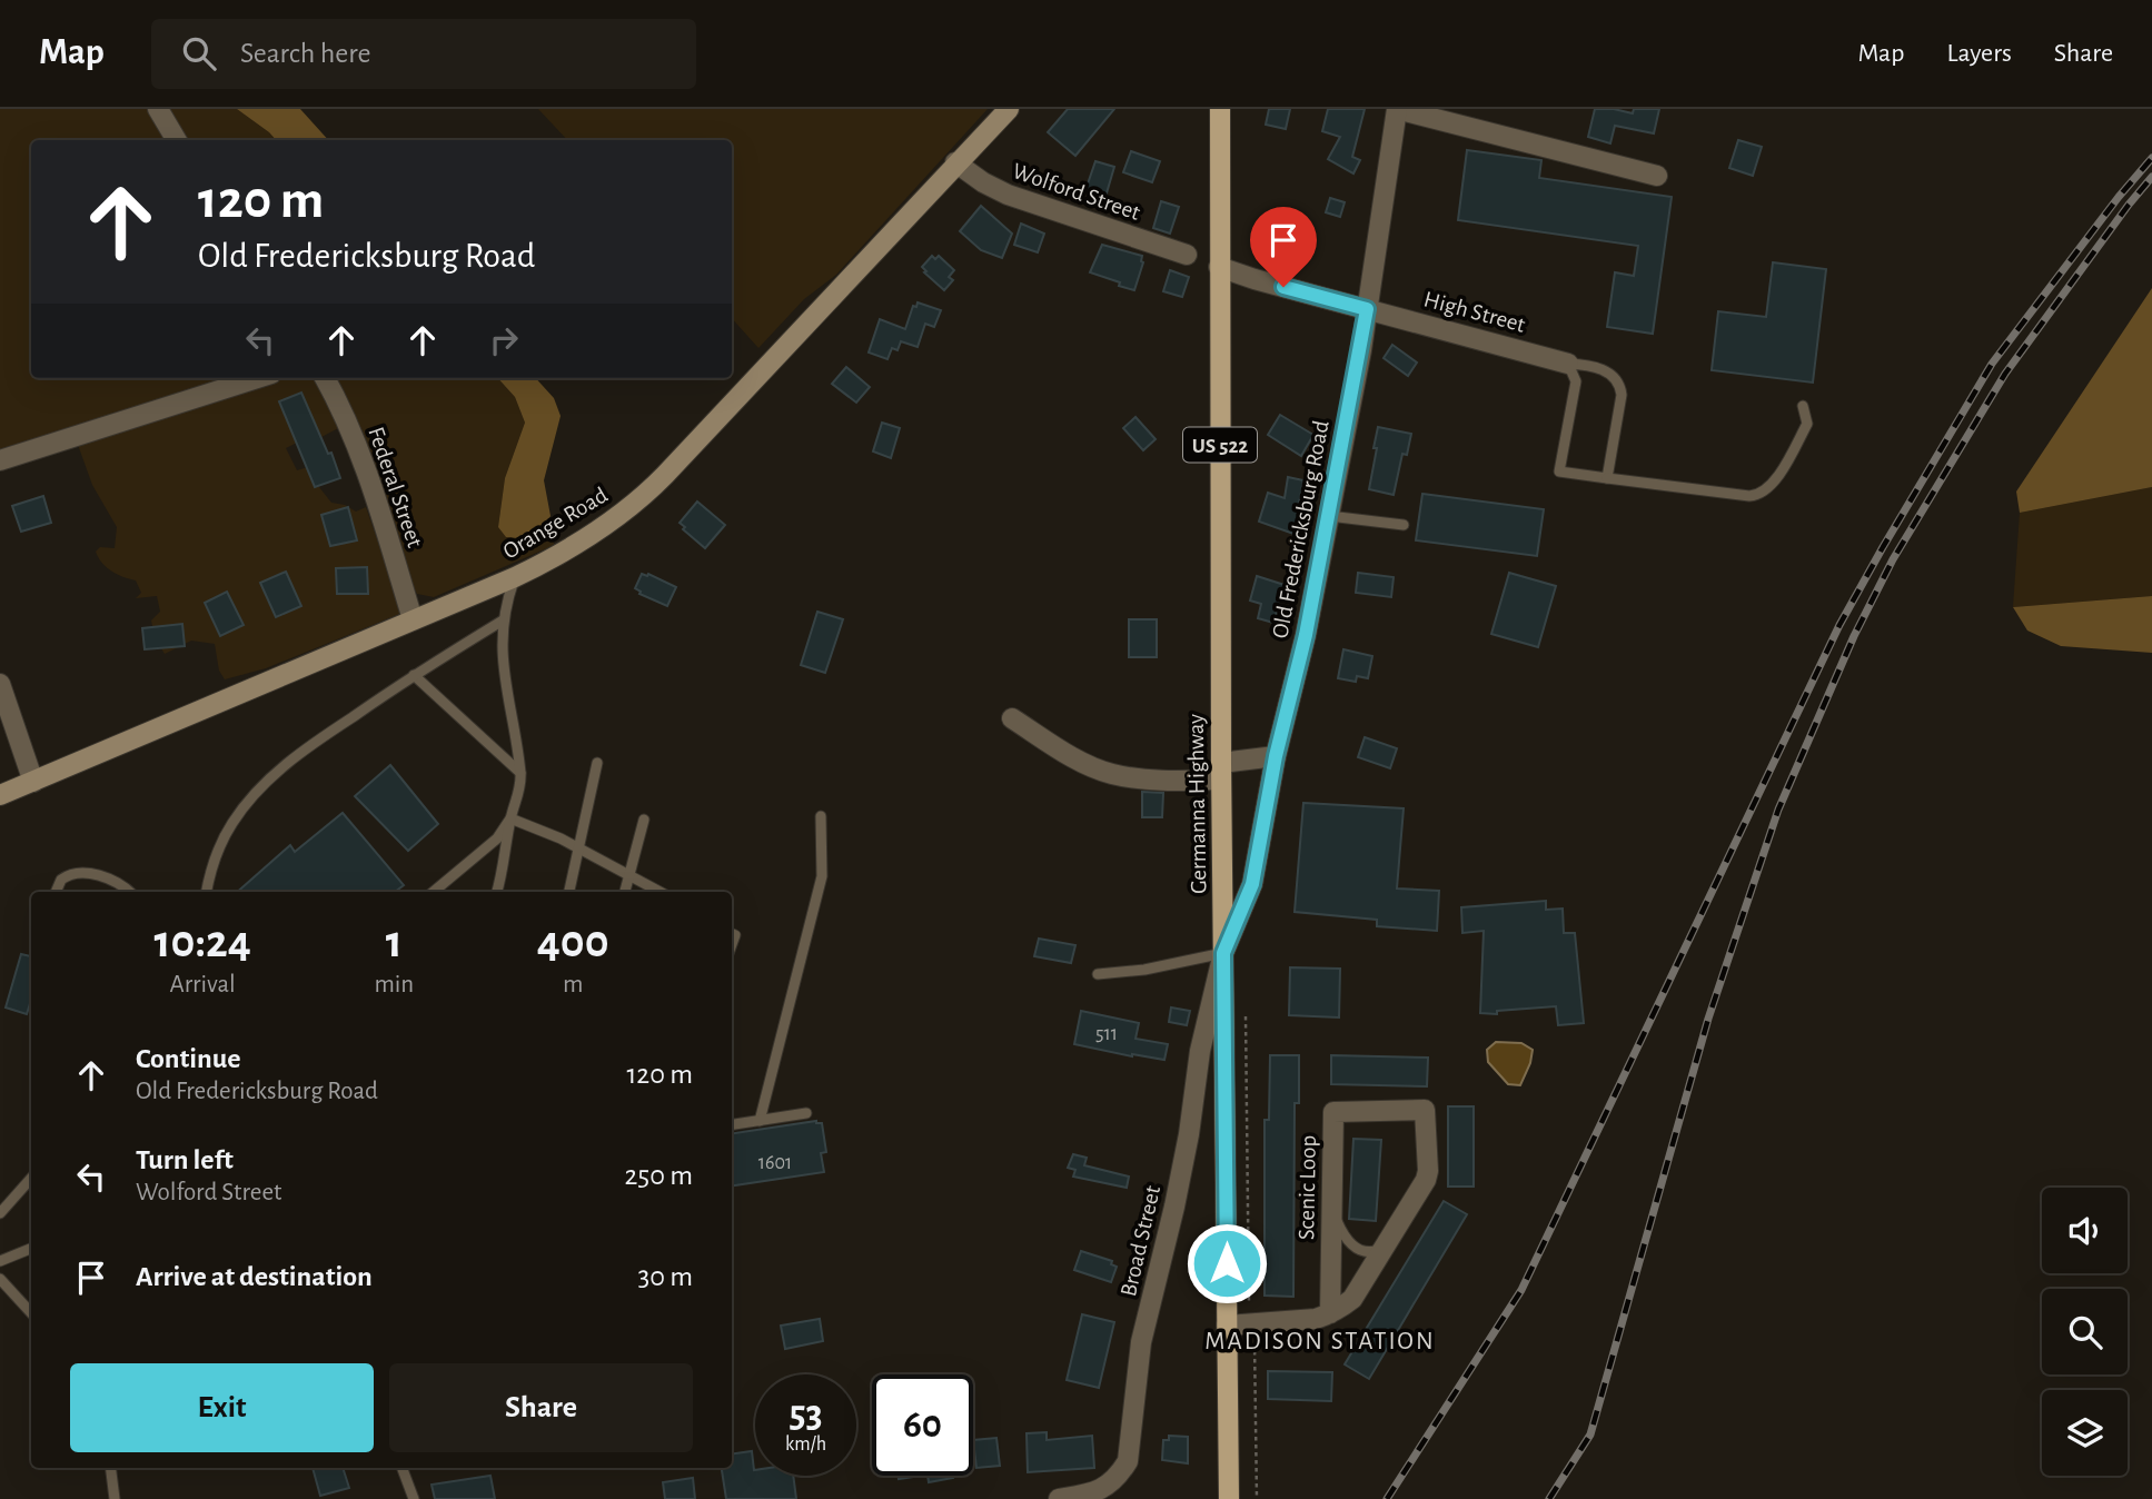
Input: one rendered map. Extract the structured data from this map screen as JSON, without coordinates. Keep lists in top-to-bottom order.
{
  "streets": {
    "main road": ["US 522", "Orange Road", "Germanna Highway"],
    "street": [
      "Wolford Street",
      "High Street",
      "Federal Street",
      "Old Fredericksburg Road",
      "Scenic Loop",
      "Broad Street"
    ]
  },
  "crossings": [
    ["Wolford Street", "Orange Road"],
    ["High Street", "Old Fredericksburg Road"],
    ["Federal Street", "Orange Road"],
    ["Old Fredericksburg Road", "Germanna Highway"],
    ["Old Fredericksburg Road", "Broad Street"],
    ["Germanna Highway", "Scenic Loop"],
    ["Germanna Highway", "Broad Street"]
  ],
  "districts": ["MADISON STATION"],
  "house_numbers": ["511", "1601"],
  "page": {
    "header": "Map",
    "search": "Search here",
    "nav": ["Map", "Layers", "Share"],
    "turn": ["120 m", "Old Fredericksburg Road"],
    "eta": [
      "10:24",
      "Arrival",
      "1",
      "min",
      "400",
      "m"
    ],
    "list": [
      {
        "name": "Continue",
        "note": "Old Fredericksburg Road",
        "value": "120 m"
      },
      {
        "name": "Turn left",
        "note": "Wolford Street",
        "value": "250 m"
      },
      {
        "name": "Arrive at destination",
        "value": "30 m"
      }
    ],
    "buttons": ["Exit", "Share"],
    "speed": "53 km/h",
    "limit": "60"
  }
}
